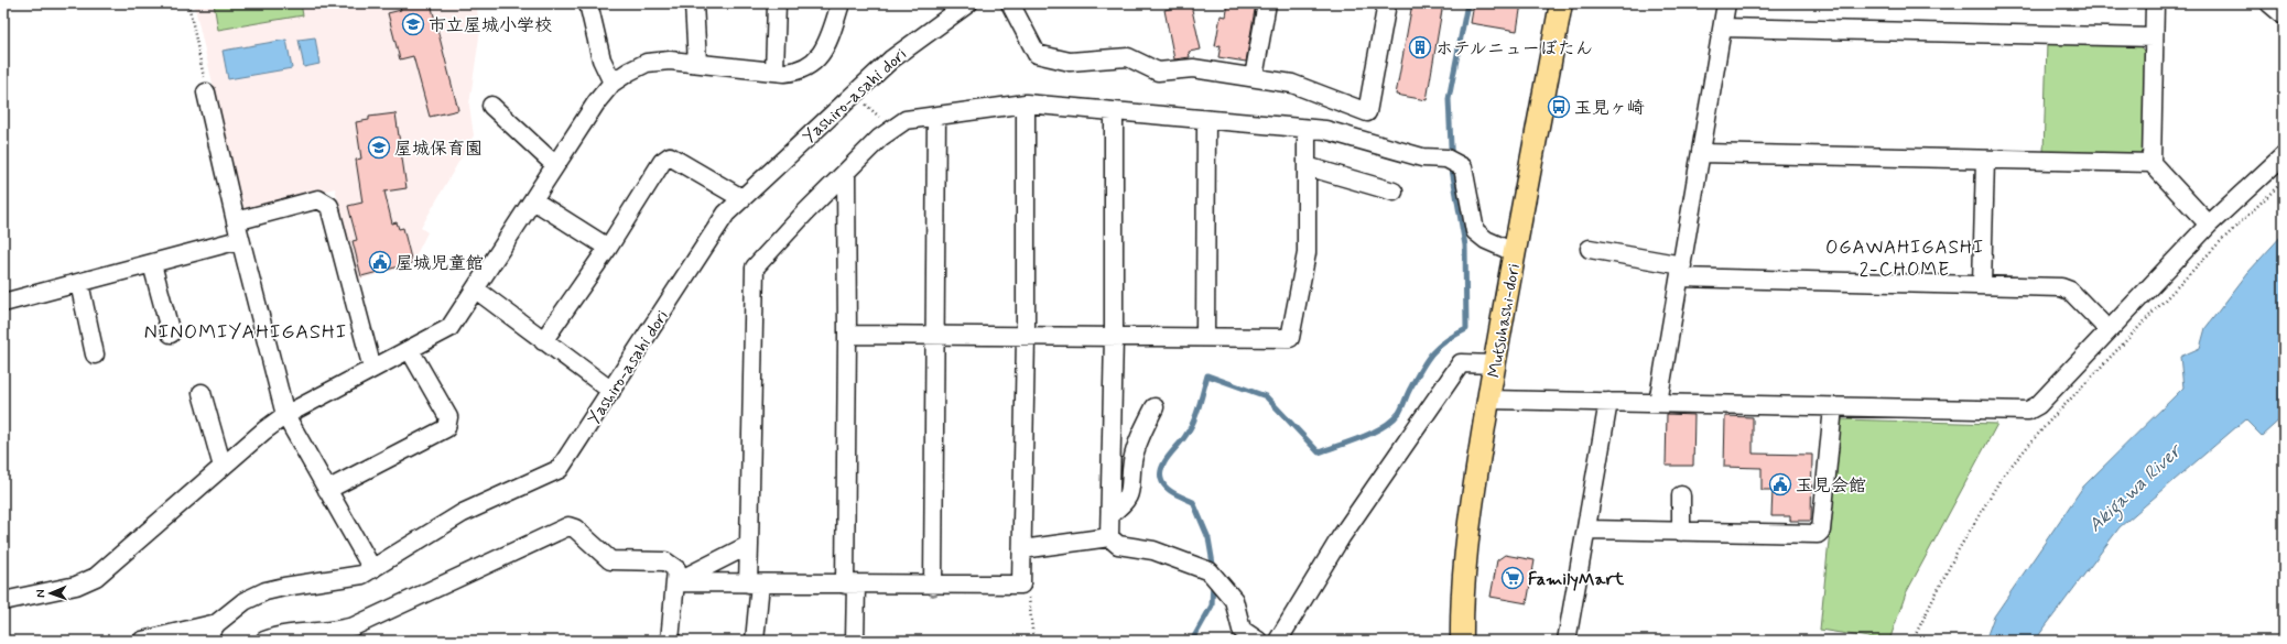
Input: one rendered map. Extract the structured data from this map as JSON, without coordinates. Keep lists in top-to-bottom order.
{
  "streets": {
    "main road": ["Mutsuhashi-dori"],
    "street": ["Yashiro-asahi dori"]
  },
  "districts": ["OGAWAHIGASHI 2-CHOME", "NINOMIYAHIGASHI"],
  "water": ["Akigawa River"],
  "places": {
    "school or university": ["市立屋城小学校", "屋城保育園"],
    "building": ["ホテルニューぼたん"],
    "bus stop": ["玉見ヶ崎"],
    "public building": ["屋城児童館", "玉見会館"],
    "supermarket": ["FamilyMart"]
  },
  "north": "left"
}
